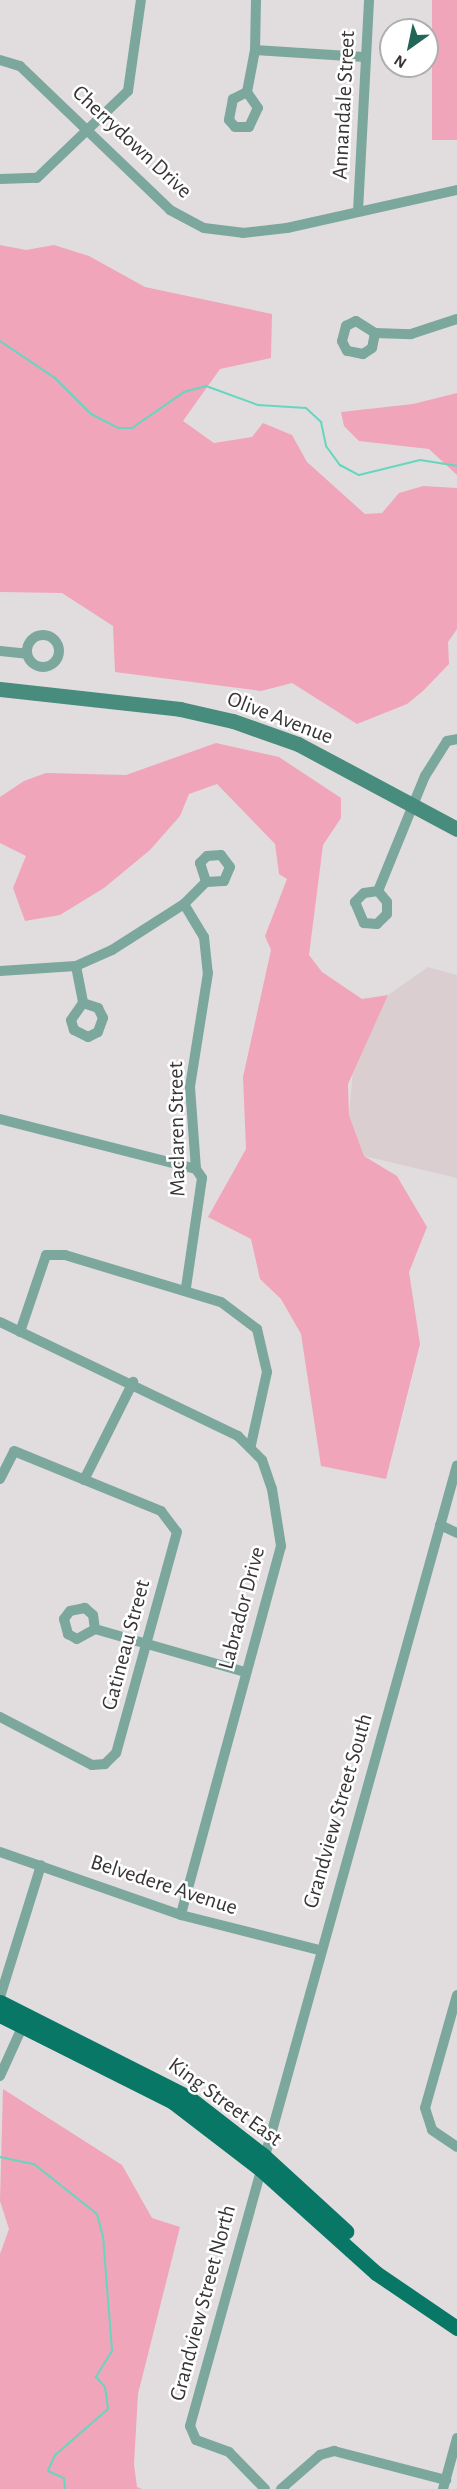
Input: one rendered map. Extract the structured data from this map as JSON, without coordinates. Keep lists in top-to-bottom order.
{
  "streets": {
    "main road": ["Olive Avenue", "King Street East"],
    "street": [
      "Annandale Street",
      "Cherrydown Drive",
      "Maclaren Street",
      "Labrador Drive",
      "Gatineau Street",
      "Grandview Street South",
      "Belvedere Avenue",
      "Grandview Street North"
    ]
  },
  "crossings": [
    ["Annandale Street", "Cherrydown Drive"],
    ["Labrador Drive", "Belvedere Avenue"],
    ["Grandview Street South", "Belvedere Avenue"],
    ["Grandview Street South", "King Street East"],
    ["Grandview Street South", "Grandview Street North"],
    ["King Street East", "Grandview Street North"]
  ],
  "north": "bottom left"
}
